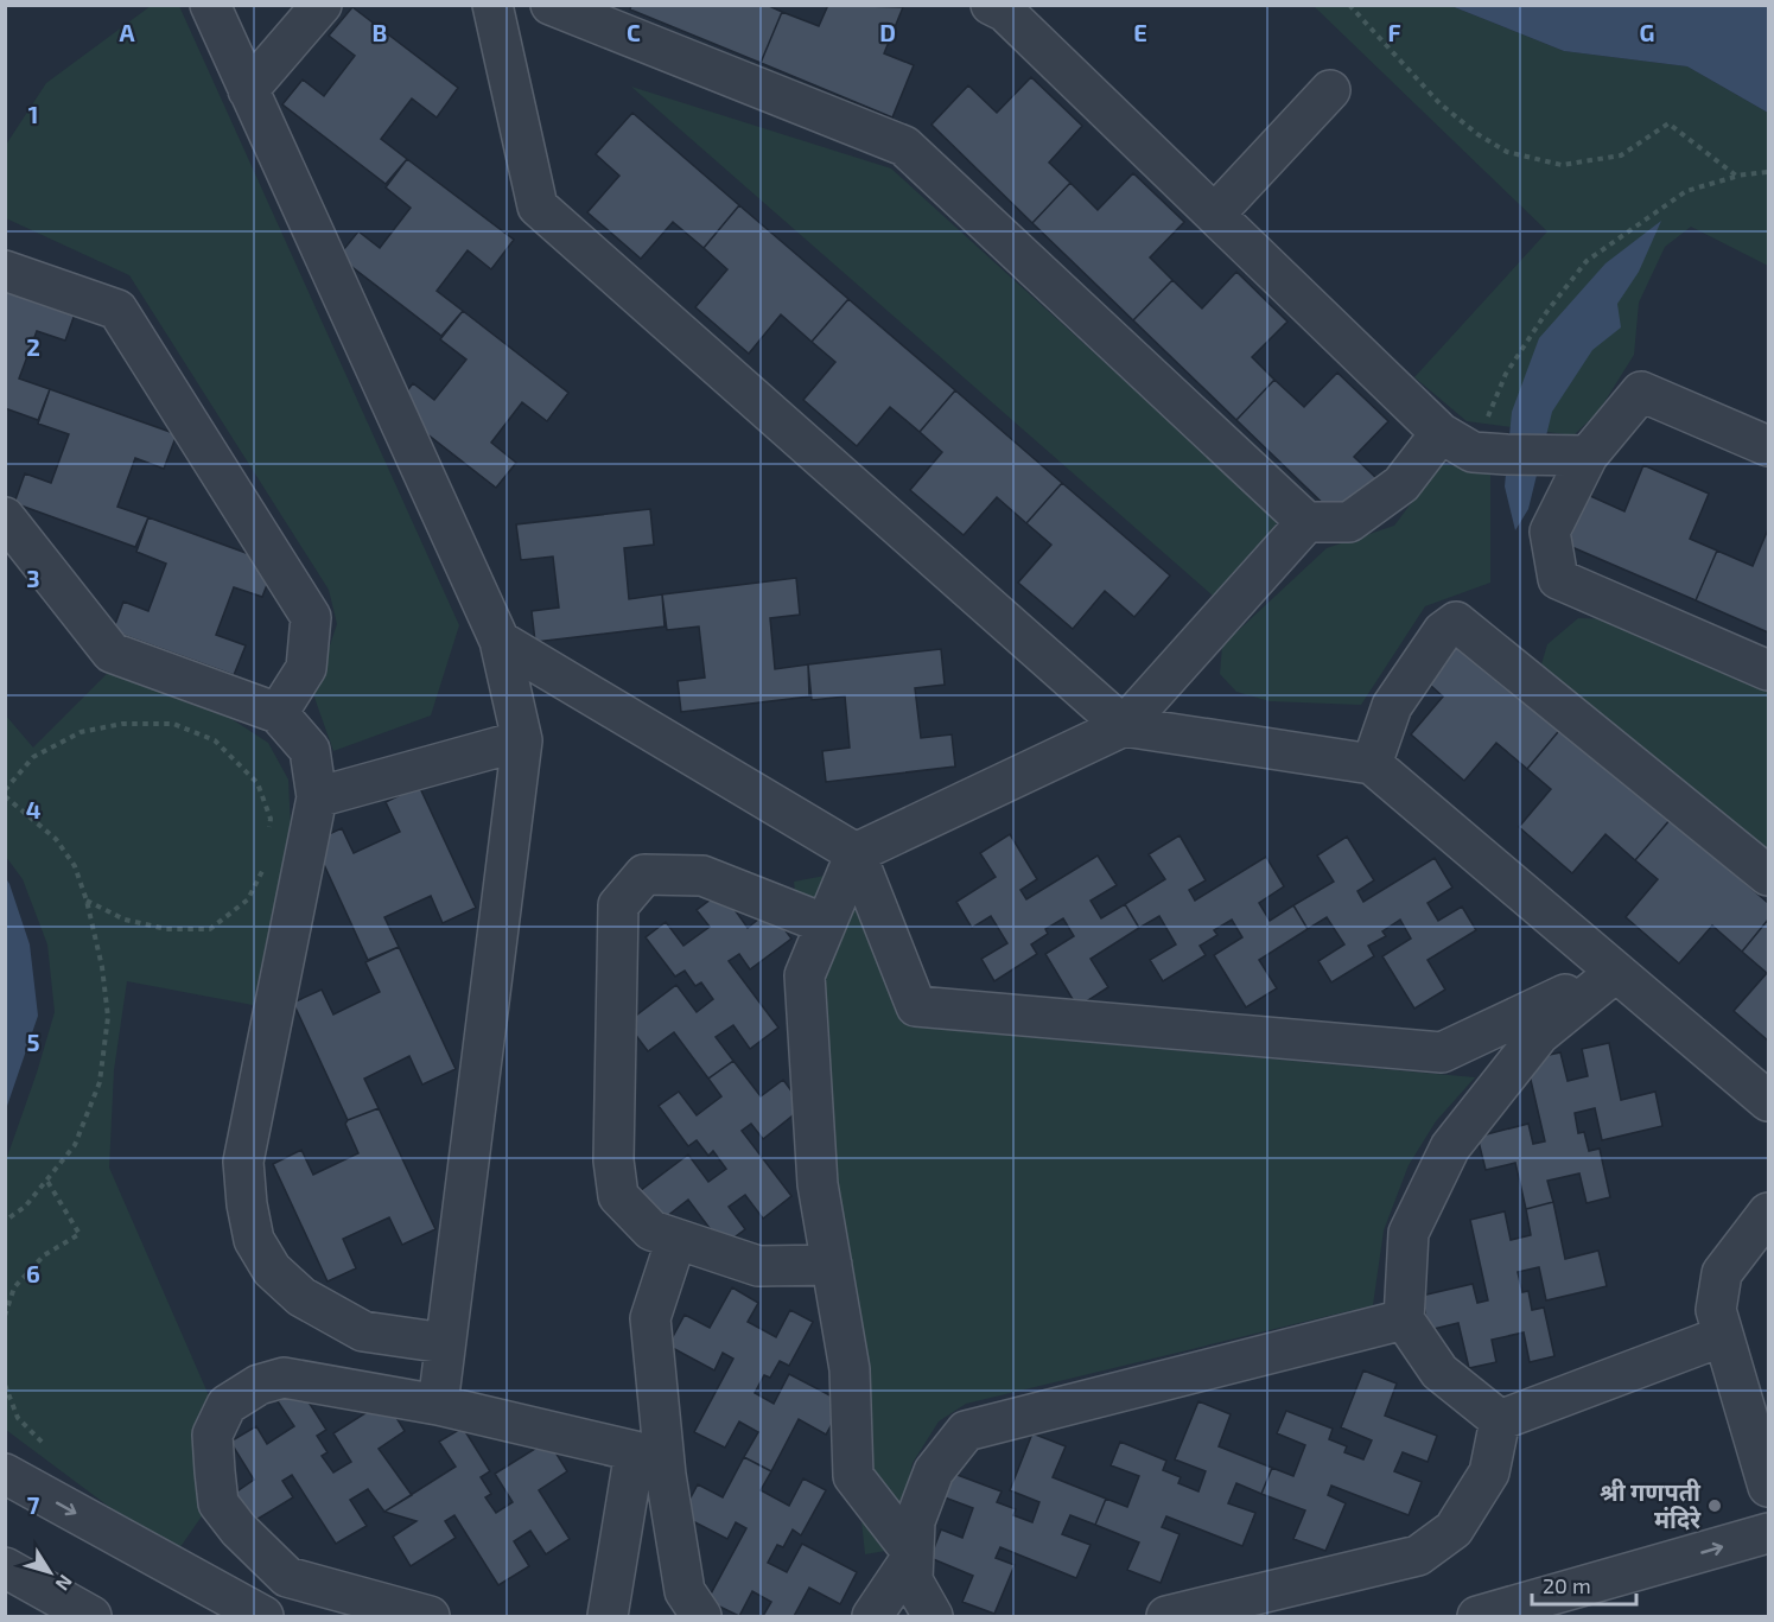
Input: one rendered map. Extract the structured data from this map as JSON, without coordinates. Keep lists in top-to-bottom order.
{
  "places": ["श्री गणपती मंदिरे"],
  "scale_bar": "20 m",
  "north": "bottom right",
  "grid": {
    "columns": [
      "A",
      "B",
      "C",
      "D",
      "E",
      "F",
      "G"
    ],
    "rows": [
      "1",
      "2",
      "3",
      "4",
      "5",
      "6",
      "7"
    ]
  }
}
